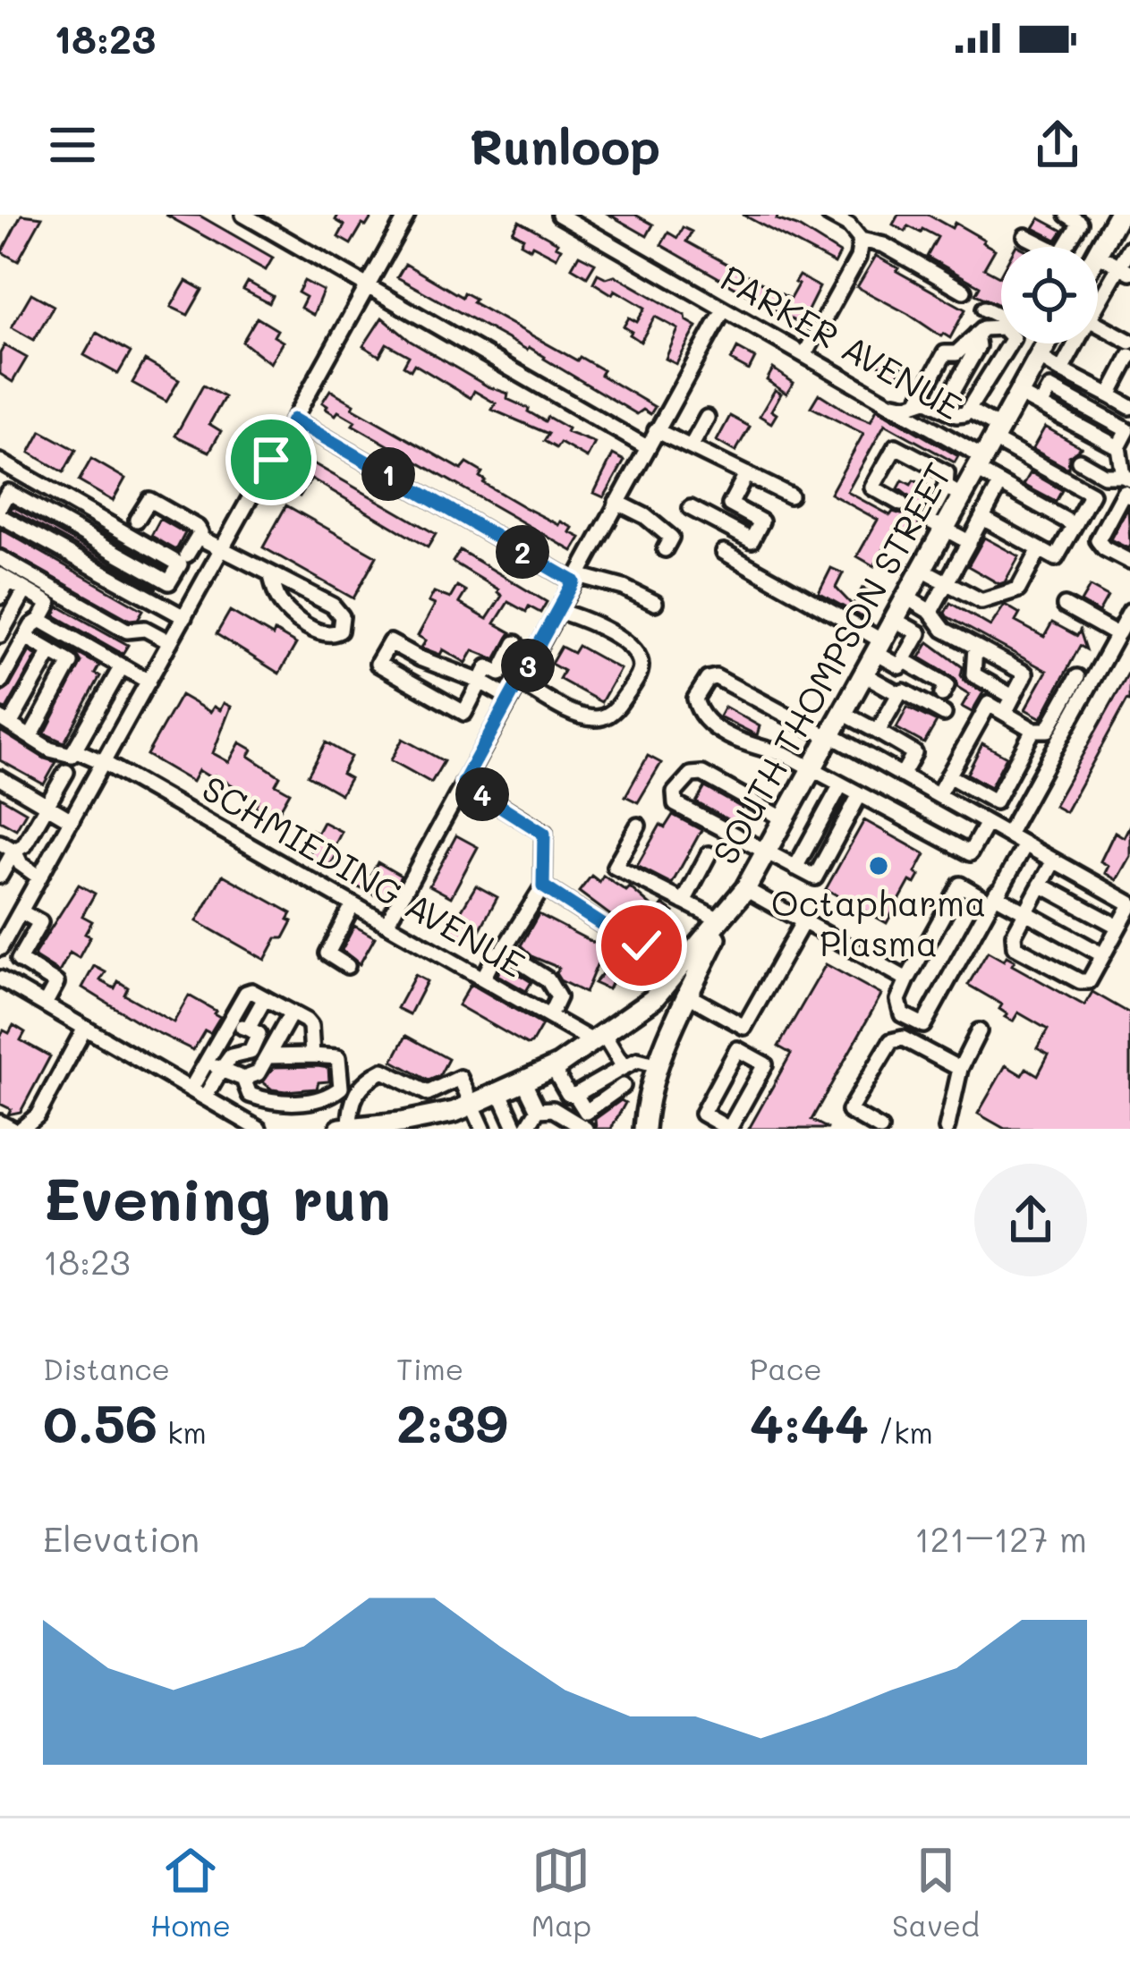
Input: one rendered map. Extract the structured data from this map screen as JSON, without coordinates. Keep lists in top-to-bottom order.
{
  "streets": {
    "highway": ["SOUTH THOMPSON STREET"],
    "street": ["PARKER AVENUE", "SCHMIEDING AVENUE"]
  },
  "crossings": [
    ["PARKER AVENUE", "SOUTH THOMPSON STREET"],
    ["SOUTH THOMPSON STREET", "SCHMIEDING AVENUE"]
  ],
  "places": ["Octapharma Plasma"],
  "page": {
    "status": "18:23",
    "header": "Runloop",
    "pins": [
      "1",
      "2",
      "3",
      "4"
    ],
    "heading": ["Evening run", "18:23"],
    "stats": [
      ["Distance", "0.56 km"],
      ["Time", "2:39"],
      ["Pace", "4:44 /km"]
    ],
    "chart": ["Elevation", "121–127 m"],
    "tabs": ["Home", "Map", "Saved"]
  }
}
